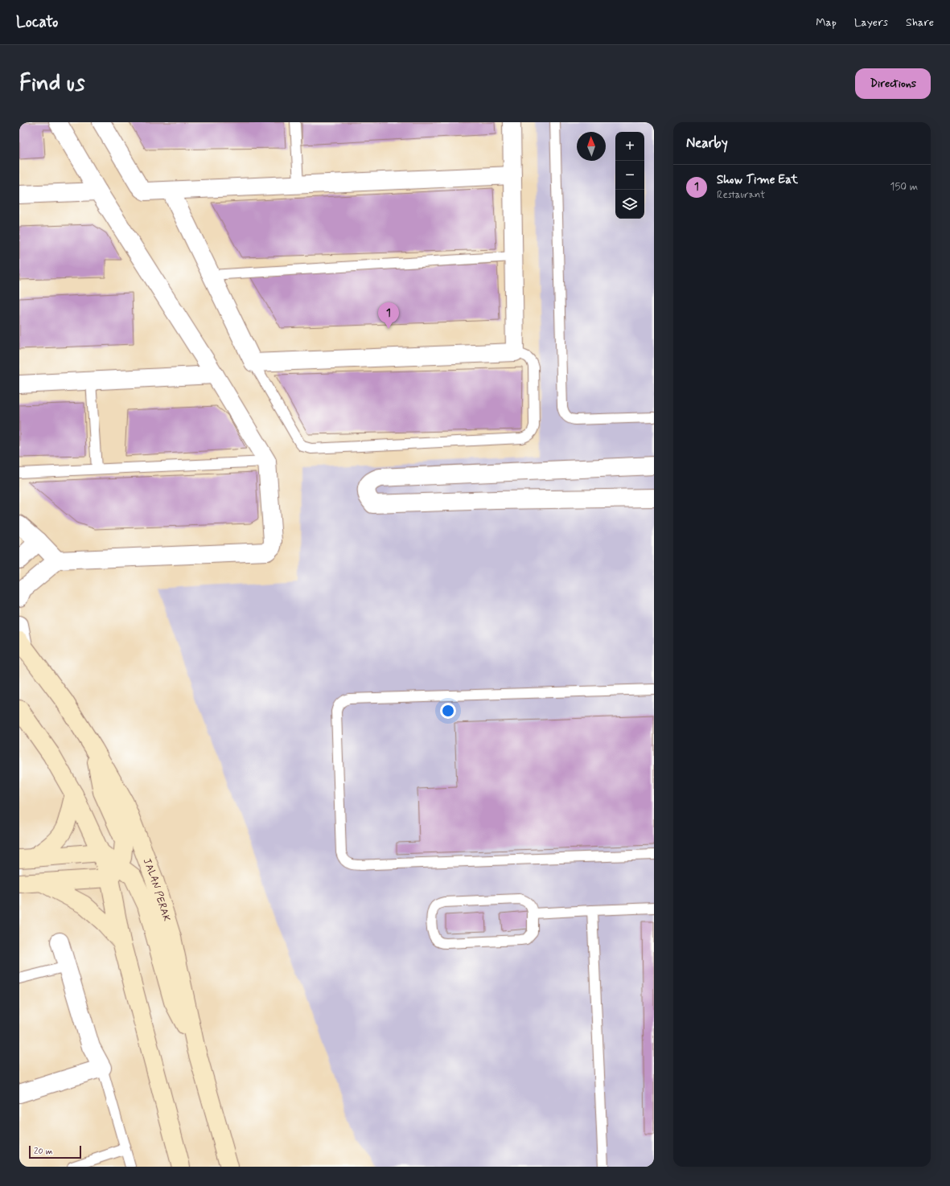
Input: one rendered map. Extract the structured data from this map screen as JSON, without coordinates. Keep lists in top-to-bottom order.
{
  "streets": {
    "main road": ["JALAN PERAK"]
  },
  "scale_bar": "20 m",
  "north": "top",
  "page": {
    "header": "Locato",
    "nav": ["Map", "Layers", "Share"],
    "buttons": "Directions",
    "title": "Find us",
    "heading": "Nearby",
    "map_buttons": ["+", "−"],
    "list": [
      {
        "mark": "1",
        "name": "Show Time Eat",
        "note": "Restaurant",
        "value": "150 m"
      }
    ],
    "pins": "1",
    "scale": "20 m"
  }
}
